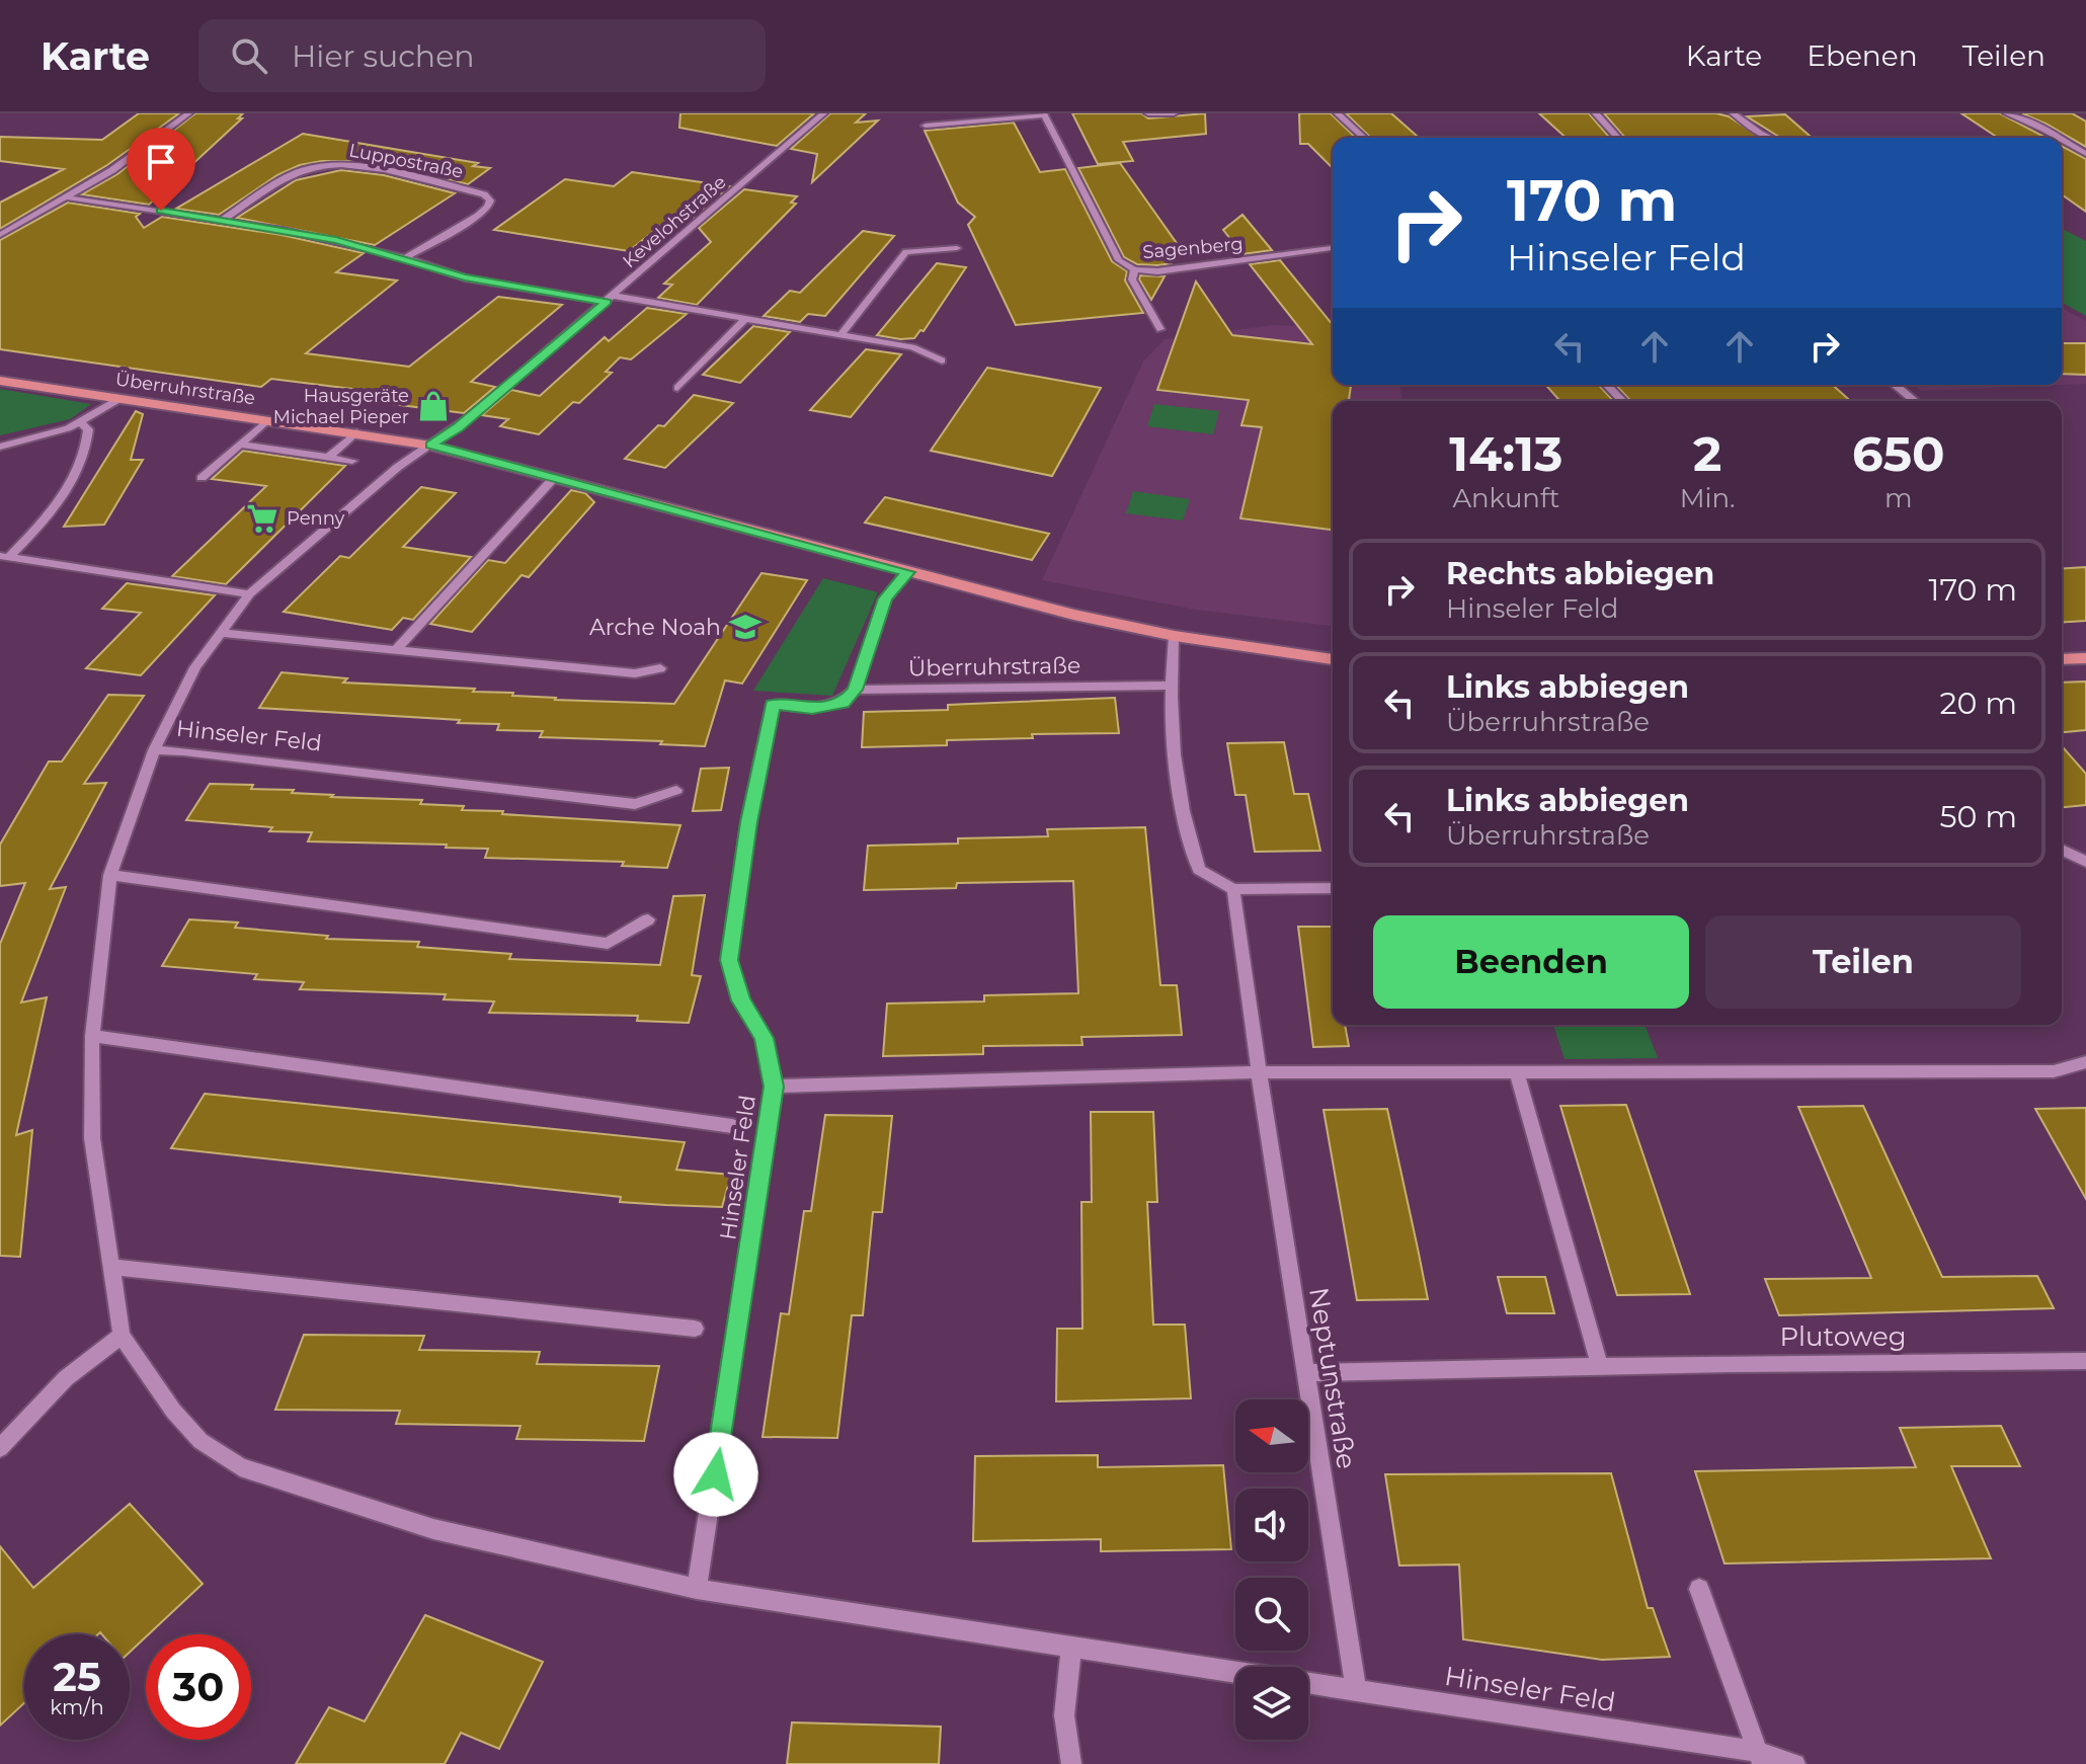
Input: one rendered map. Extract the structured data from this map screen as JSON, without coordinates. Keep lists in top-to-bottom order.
{
  "streets": {
    "main road": ["Überruhrstraße"],
    "street": [
      "Luppostraße",
      "Kevelohstraße",
      "Sagenberg",
      "Hinseler Feld",
      "Plutoweg",
      "Neptunstraße"
    ]
  },
  "crossings": [
    ["Kevelohstraße", "Überruhrstraße"],
    ["Kevelohstraße", "Hinseler Feld"],
    ["Überruhrstraße", "Hinseler Feld"],
    ["Hinseler Feld", "Neptunstraße"],
    ["Plutoweg", "Neptunstraße"]
  ],
  "places": {
    "shop": ["Hausgeräte Michael Pieper"],
    "supermarket": ["Penny"],
    "school or university": ["Arche Noah"]
  },
  "north": "left",
  "page": {
    "header": "Karte",
    "search": "Hier suchen",
    "nav": ["Karte", "Ebenen", "Teilen"],
    "turn": ["170 m", "Hinseler Feld"],
    "eta": [
      "14:13",
      "Ankunft",
      "2",
      "Min.",
      "650",
      "m"
    ],
    "list": [
      {
        "name": "Rechts abbiegen",
        "note": "Hinseler Feld",
        "value": "170 m"
      },
      {
        "name": "Links abbiegen",
        "note": "Überruhrstraße",
        "value": "20 m"
      },
      {
        "name": "Links abbiegen",
        "note": "Überruhrstraße",
        "value": "50 m"
      }
    ],
    "buttons": ["Beenden", "Teilen"],
    "speed": "25 km/h",
    "limit": "30"
  }
}
